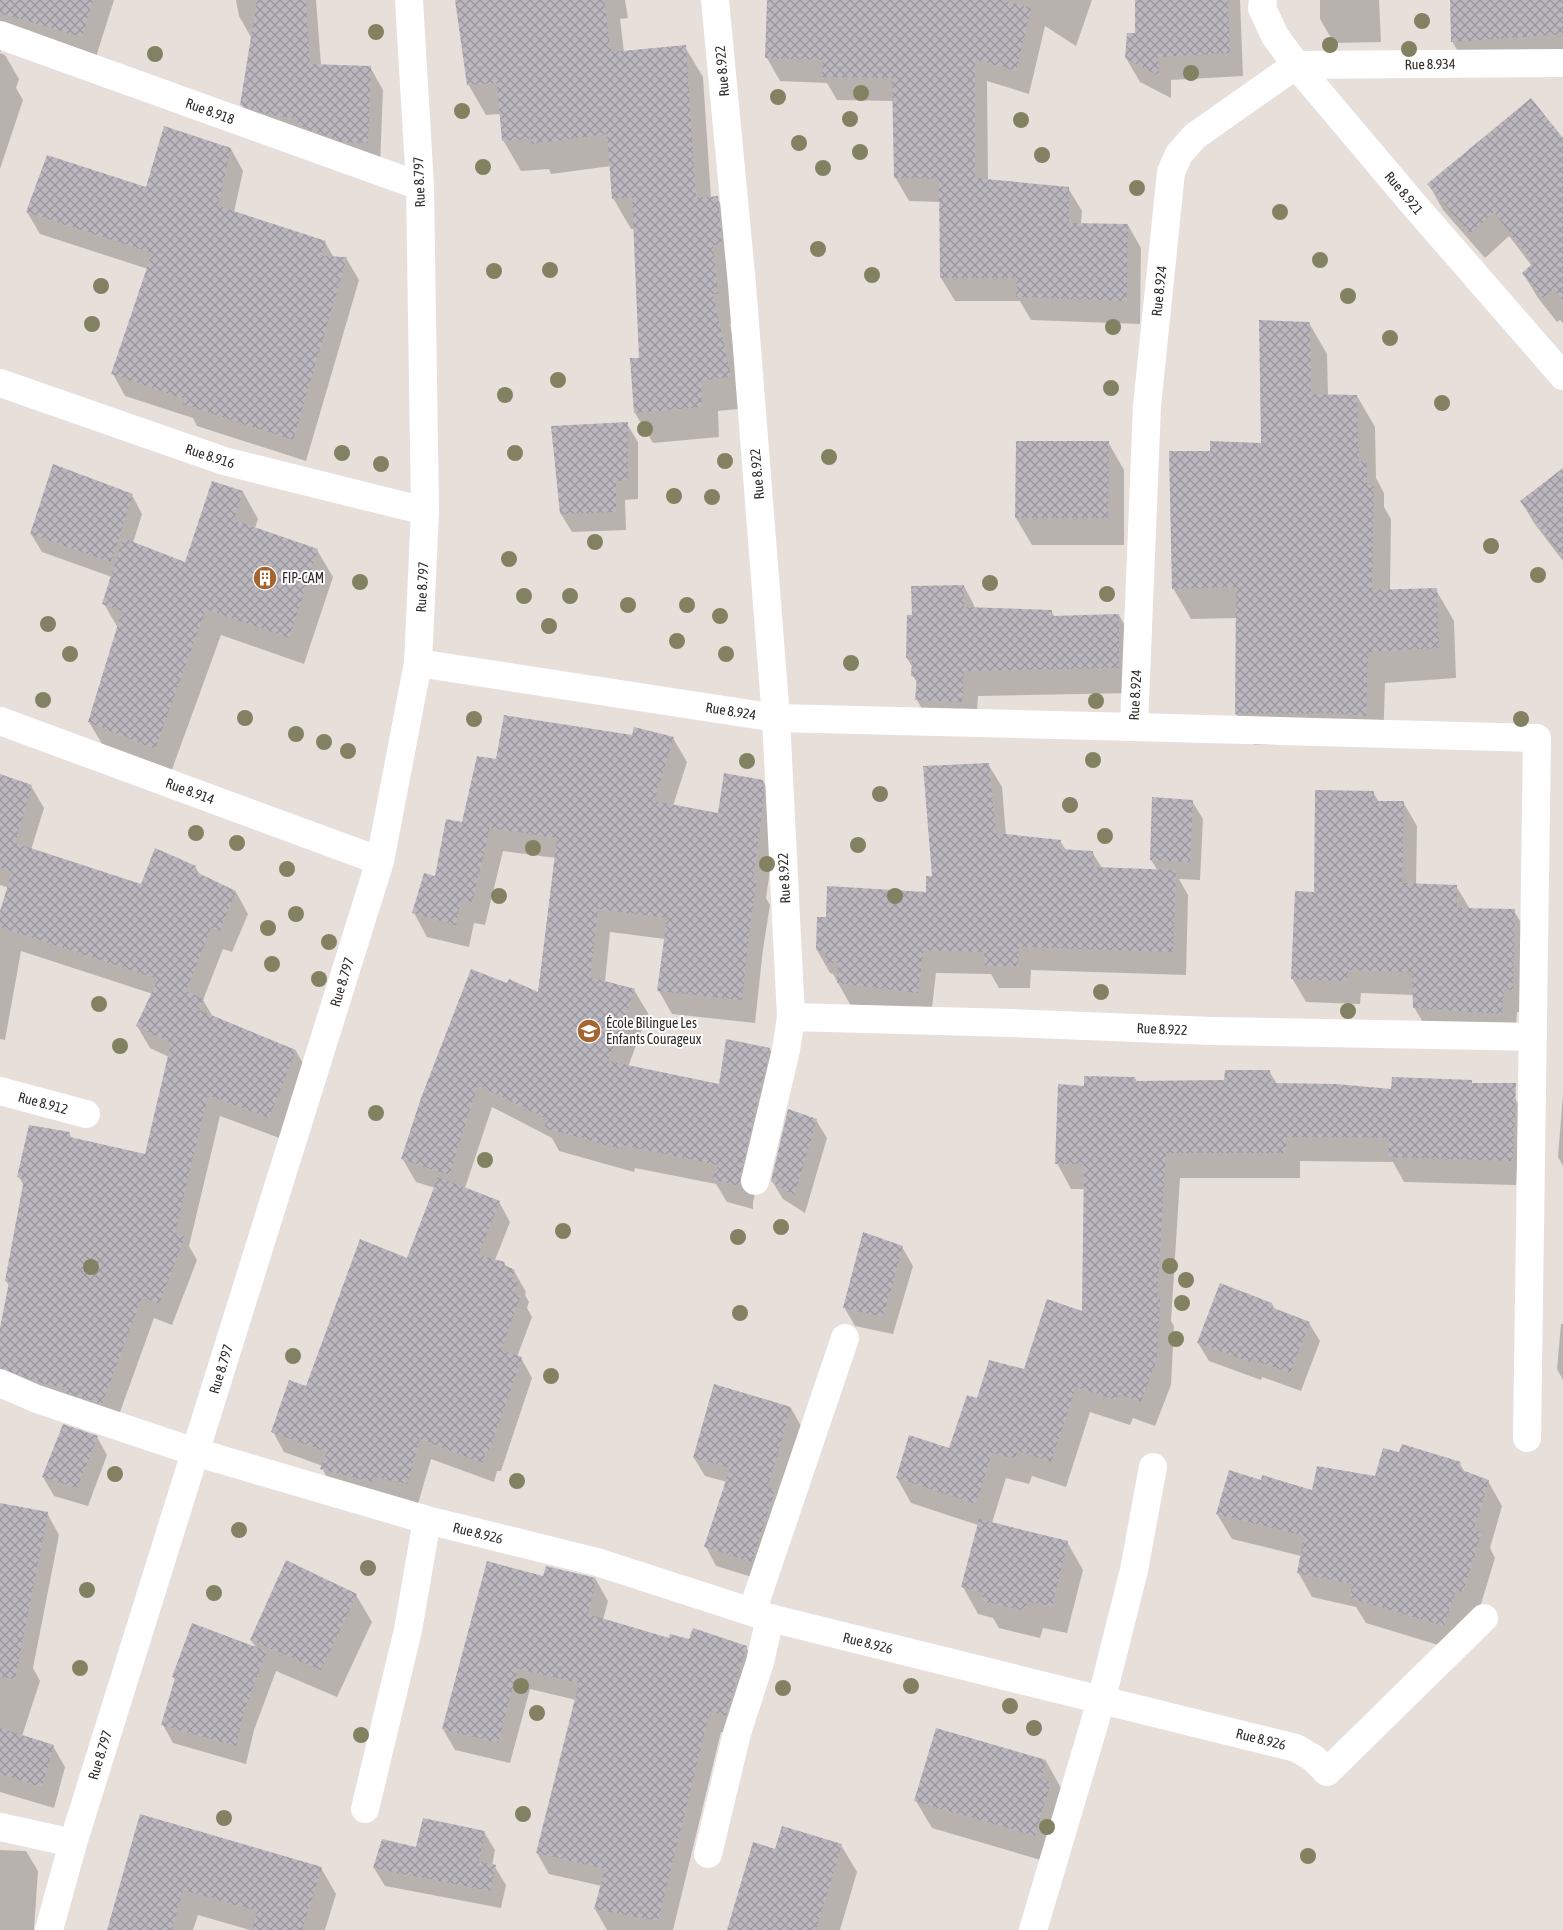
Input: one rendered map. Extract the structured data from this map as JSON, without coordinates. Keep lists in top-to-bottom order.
{
  "streets": {
    "street": [
      "Rue 8.934",
      "Rue 8.922",
      "Rue 8.918",
      "Rue 8.797",
      "Rue 8.921",
      "Rue 8.924",
      "Rue 8.916",
      "Rue 8.914",
      "Rue 8.912",
      "Rue 8.926"
    ]
  },
  "crossings": [
    ["Rue 8.934", "Rue 8.921"],
    ["Rue 8.934", "Rue 8.924"],
    ["Rue 8.922", "Rue 8.924"],
    ["Rue 8.918", "Rue 8.797"],
    ["Rue 8.797", "Rue 8.924"],
    ["Rue 8.797", "Rue 8.916"],
    ["Rue 8.797", "Rue 8.914"],
    ["Rue 8.797", "Rue 8.926"],
    ["Rue 8.921", "Rue 8.924"]
  ],
  "places": {
    "building": ["FIP-CAM"],
    "school or university": ["École Bilingue Les Enfants Courageux"]
  }
}
